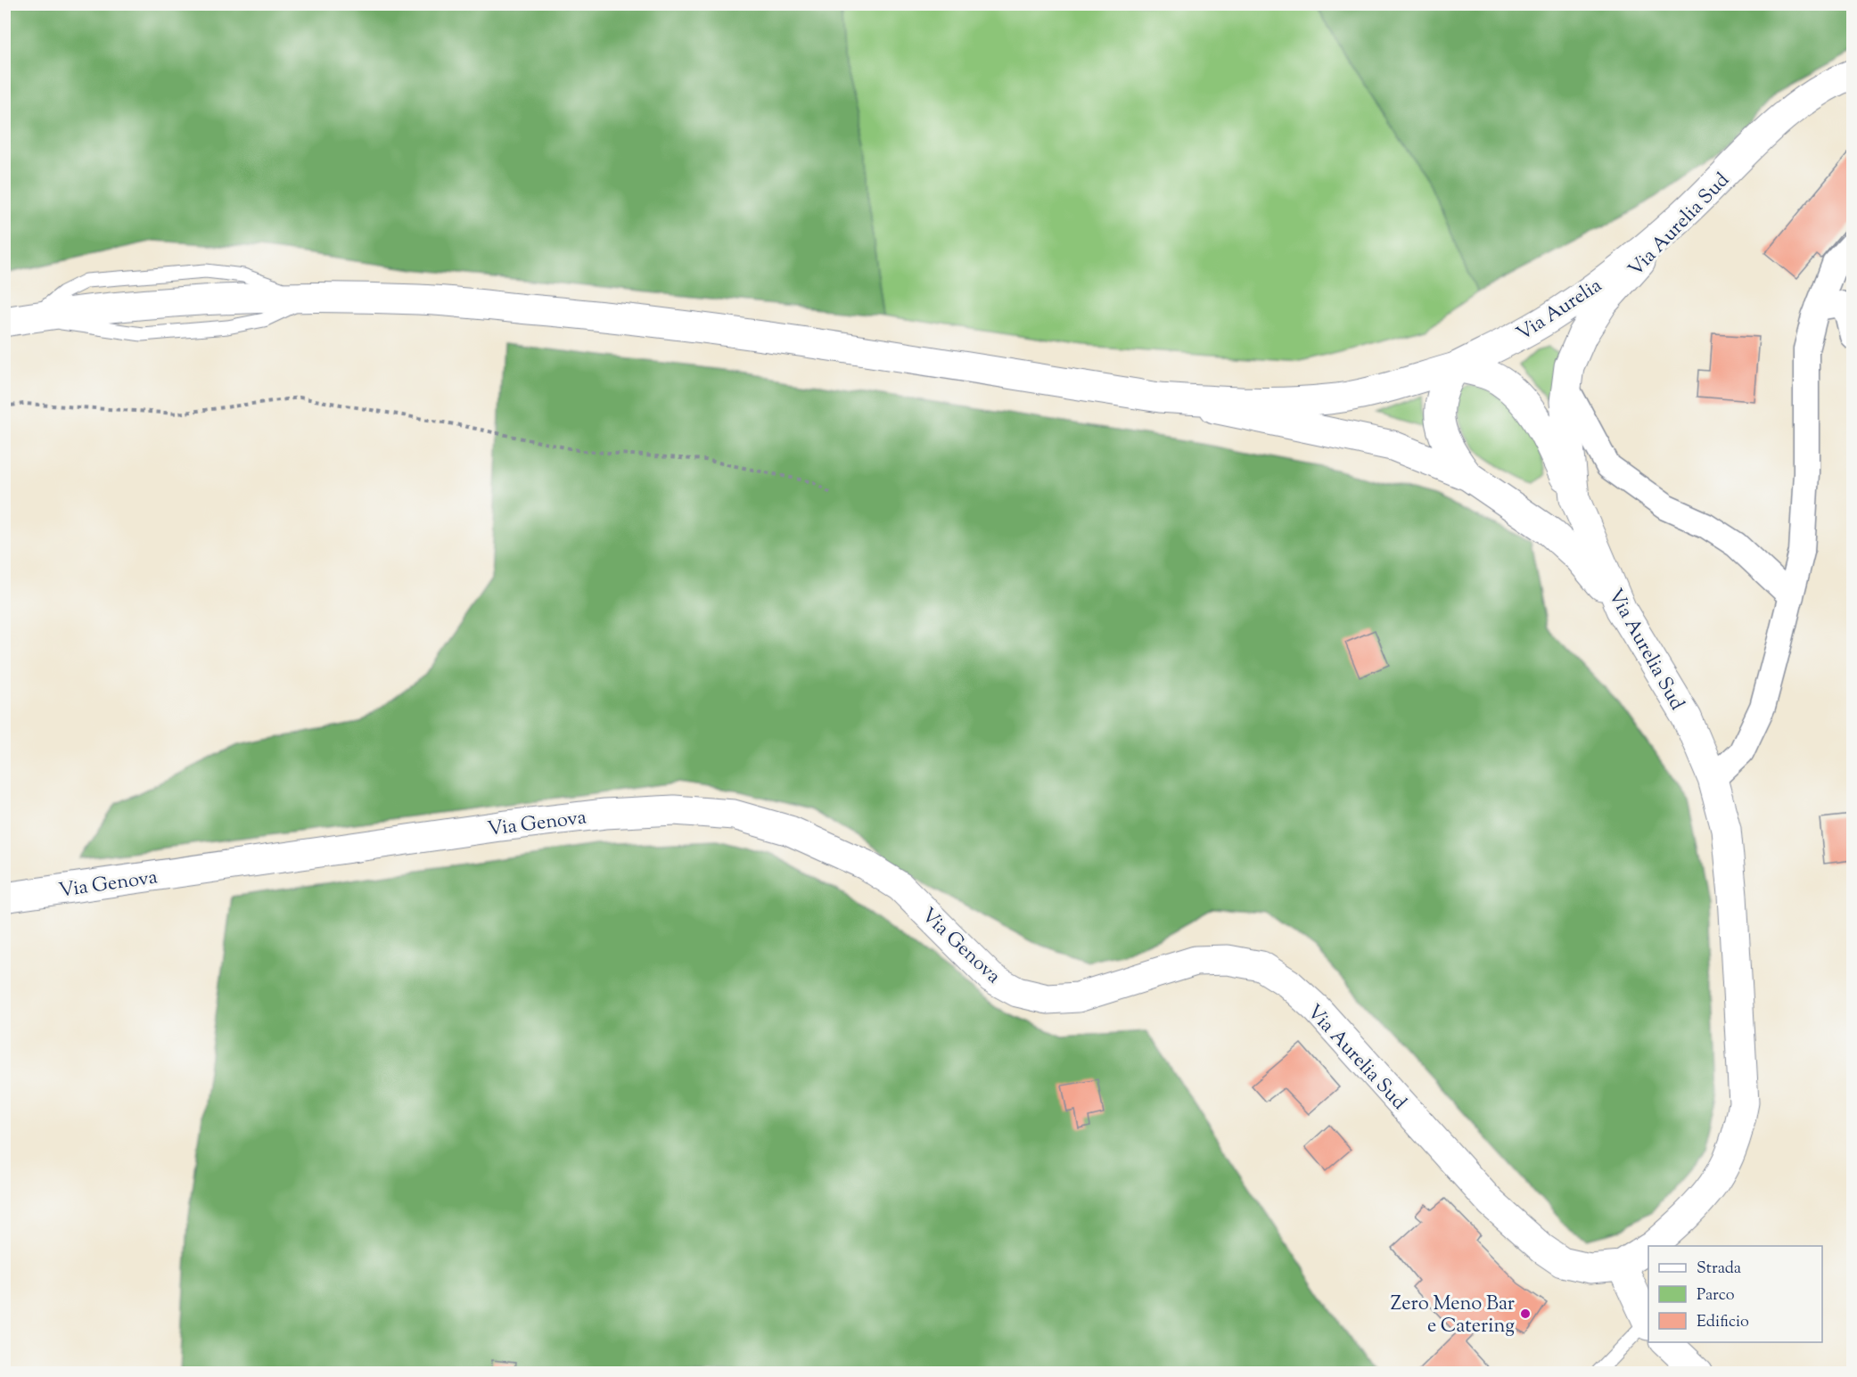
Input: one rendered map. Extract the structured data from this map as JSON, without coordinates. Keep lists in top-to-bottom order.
{
  "streets": {
    "main road": ["Via Aurelia Sud", "Via Aurelia", "Via Genova"]
  },
  "crossings": [
    ["Via Aurelia Sud", "Via Aurelia"],
    ["Via Aurelia Sud", "Via Genova"]
  ],
  "places": ["Zero Meno Bar e Catering"],
  "legend": ["Strada", "Parco", "Edificio"]
}
